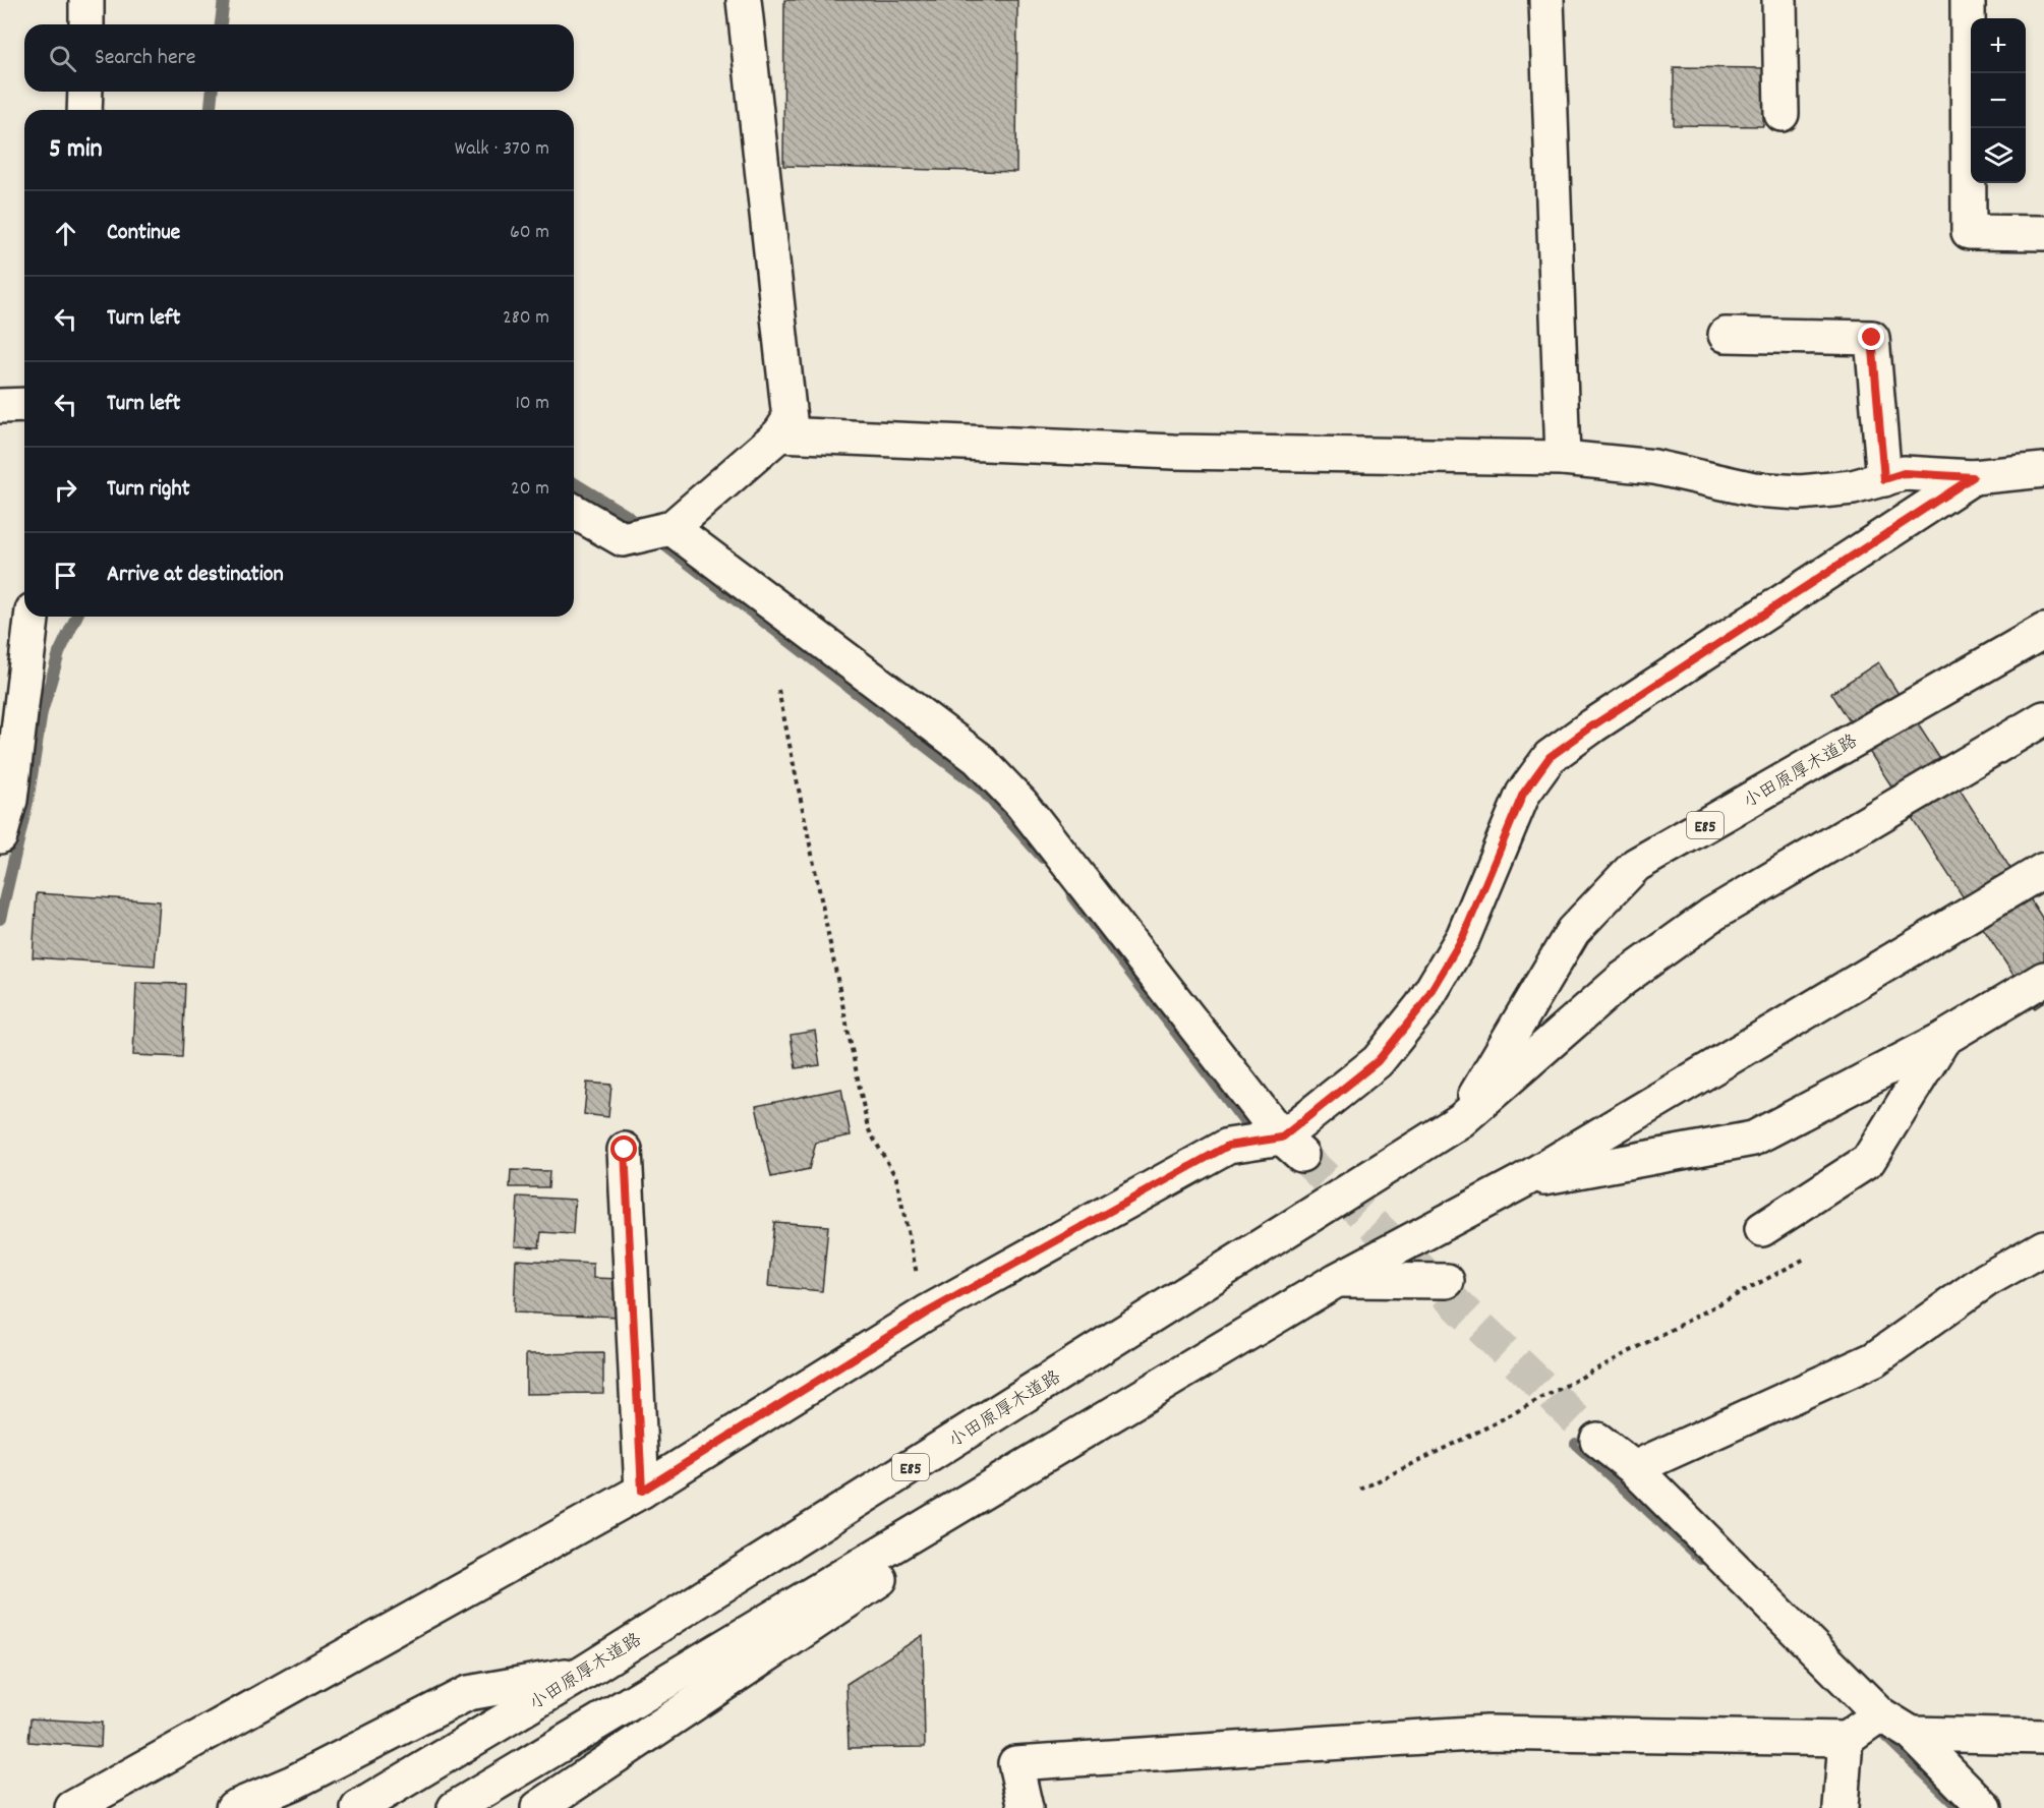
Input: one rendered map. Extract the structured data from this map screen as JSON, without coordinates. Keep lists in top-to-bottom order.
{
  "streets": {
    "main road": ["小田原厚木道路", "E85"]
  },
  "page": {
    "map_buttons": ["+", "−"],
    "search": "Search here",
    "heading": ["5 min", "Walk · 370 m"],
    "list": [
      ["Continue", "60 m"],
      ["Turn left", "280 m"],
      ["Turn left", "10 m"],
      ["Turn right", "20 m"],
      "Arrive at destination"
    ]
  }
}
